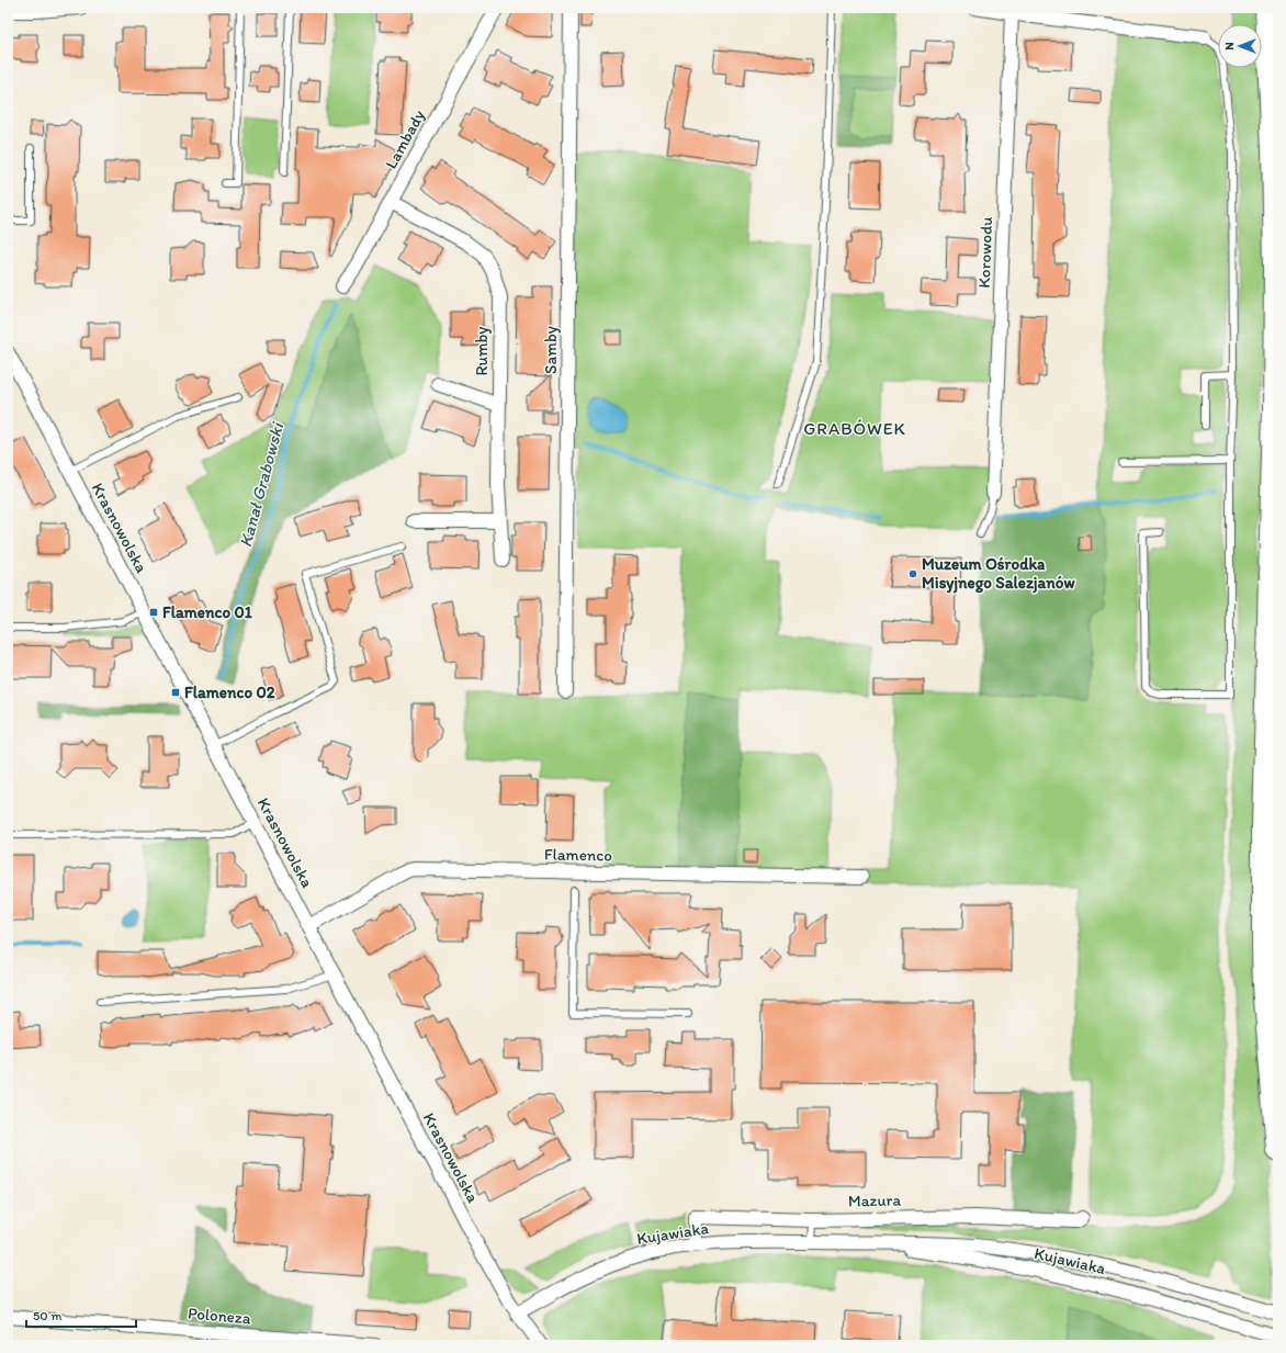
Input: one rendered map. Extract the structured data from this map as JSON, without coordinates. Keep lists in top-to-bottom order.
{
  "streets": {
    "street": [
      "Lambady",
      "Korowodu",
      "Samby",
      "Rumby",
      "Krasnowolska",
      "Flamenco",
      "Mazura",
      "Kujawiaka",
      "Poloneza"
    ]
  },
  "crossings": [
    ["Lambady", "Rumby"],
    ["Krasnowolska", "Flamenco"],
    ["Krasnowolska", "Kujawiaka"],
    ["Mazura", "Kujawiaka"]
  ],
  "districts": ["GRABÓWEK"],
  "water": ["Kanał Grabowski"],
  "places": {
    "other": ["Muzeum Ośrodka Misyjnego Salezjanów"],
    "transit": ["Flamenco 01", "Flamenco 02"]
  },
  "scale_bar": "50 m",
  "north": "left"
}
